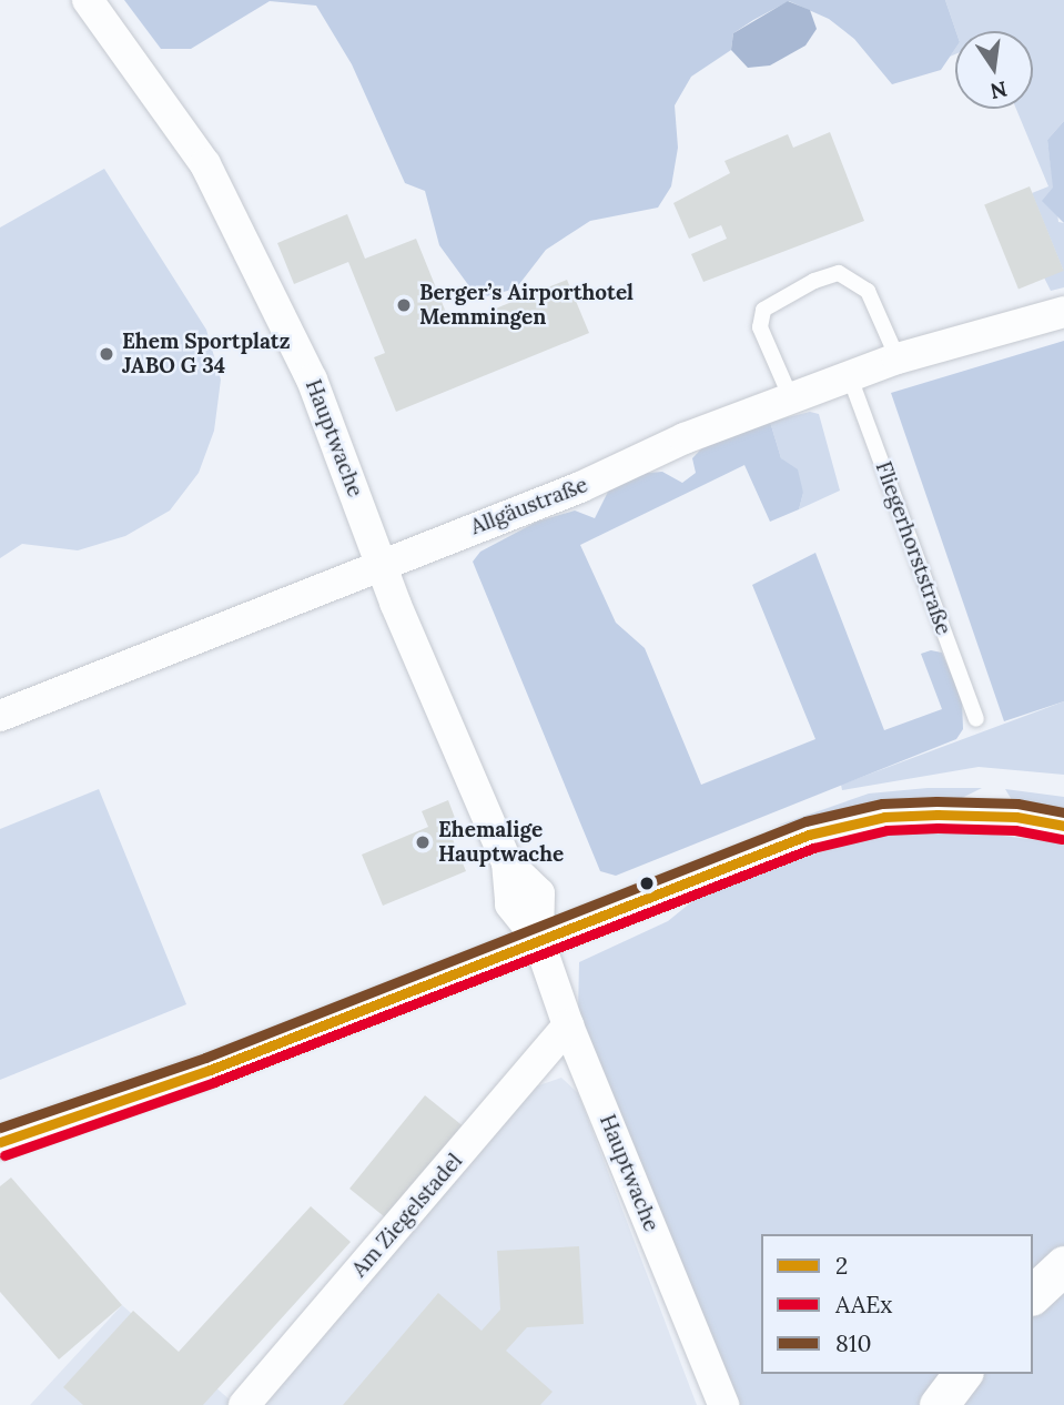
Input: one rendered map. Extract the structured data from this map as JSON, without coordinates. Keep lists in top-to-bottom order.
{
  "streets": {
    "street": ["Hauptwache", "Allgäustraße", "Am Ziegelstadel"],
    "lane": ["Fliegerhorststraße"]
  },
  "crossings": [
    ["Hauptwache", "Allgäustraße"],
    ["Hauptwache", "Am Ziegelstadel"],
    ["Allgäustraße", "Fliegerhorststraße"]
  ],
  "places": ["Berger’s Airporthotel Memmingen", "Ehem Sportplatz JABO G 34", "Ehemalige Hauptwache"],
  "lines": ["transit line 810", "transit line 2", "transit line AAEx"],
  "legend": ["2", "AAEx", "810"],
  "north": "bottom"
}
